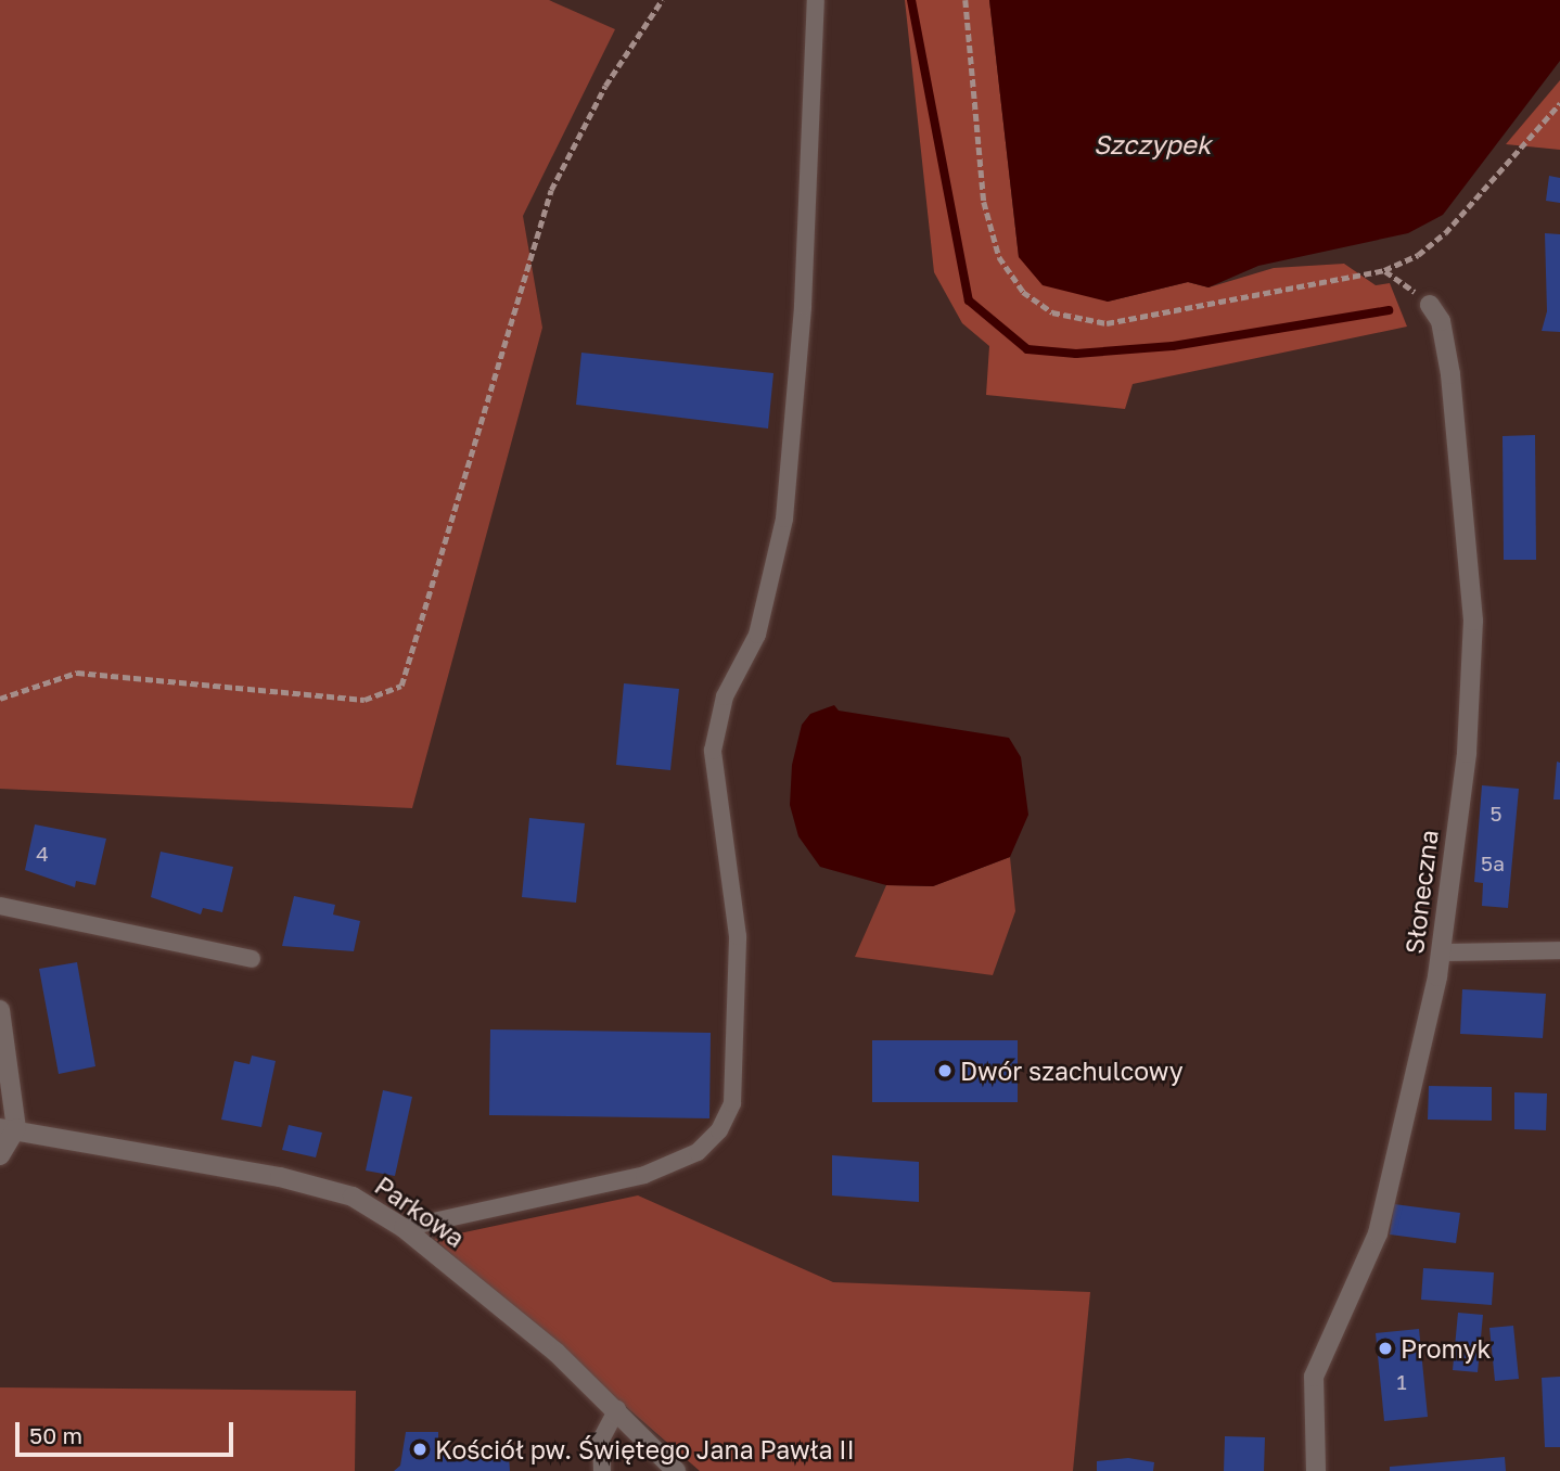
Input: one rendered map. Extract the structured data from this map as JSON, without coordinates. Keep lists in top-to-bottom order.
{
  "streets": {
    "street": ["Słoneczna", "Parkowa"]
  },
  "water": ["Szczypek"],
  "places": ["Dwór szachulcowy", "Promyk", "Kościół pw. Świętego Jana Pawła II"],
  "house_numbers": [
    "5",
    "4",
    "5a",
    "1"
  ],
  "scale_bar": "50 m"
}
